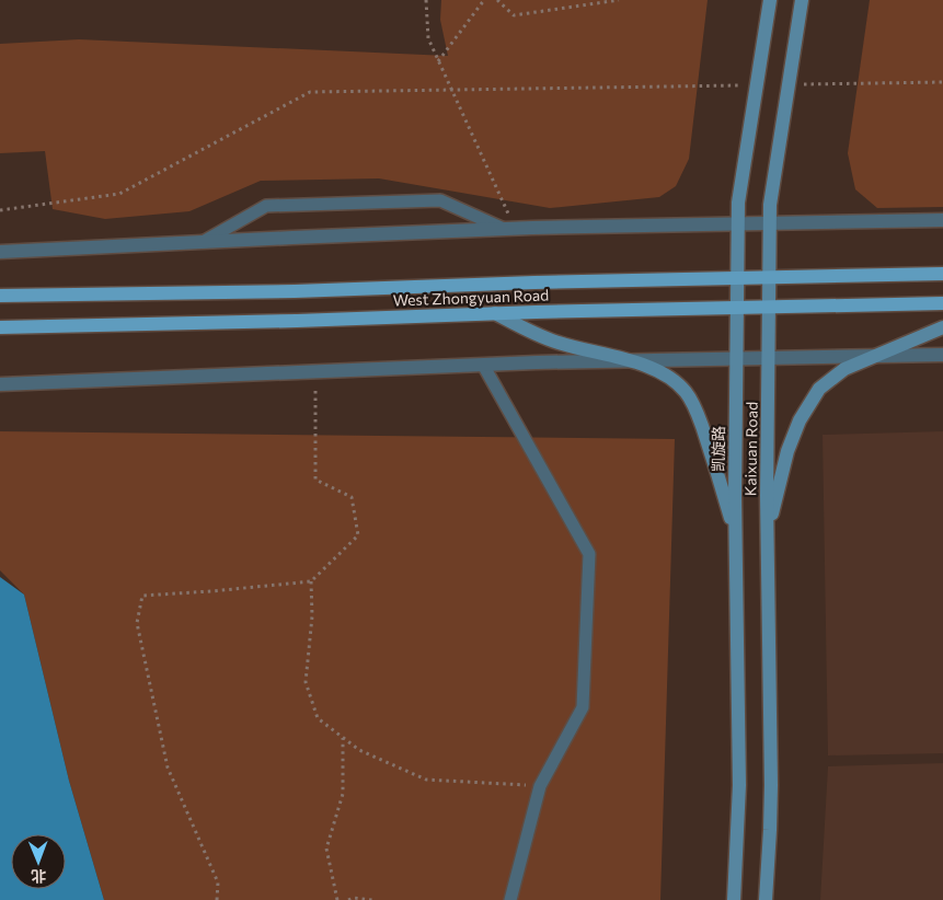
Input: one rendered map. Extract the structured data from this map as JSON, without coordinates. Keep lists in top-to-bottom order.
{
  "streets": {
    "main road": ["West Zhongyuan Road", "凯旋路", "Kaixuan Road"]
  },
  "crossings": [
    ["West Zhongyuan Road", "凯旋路"],
    ["West Zhongyuan Road", "Kaixuan Road"]
  ],
  "north": "bottom"
}
